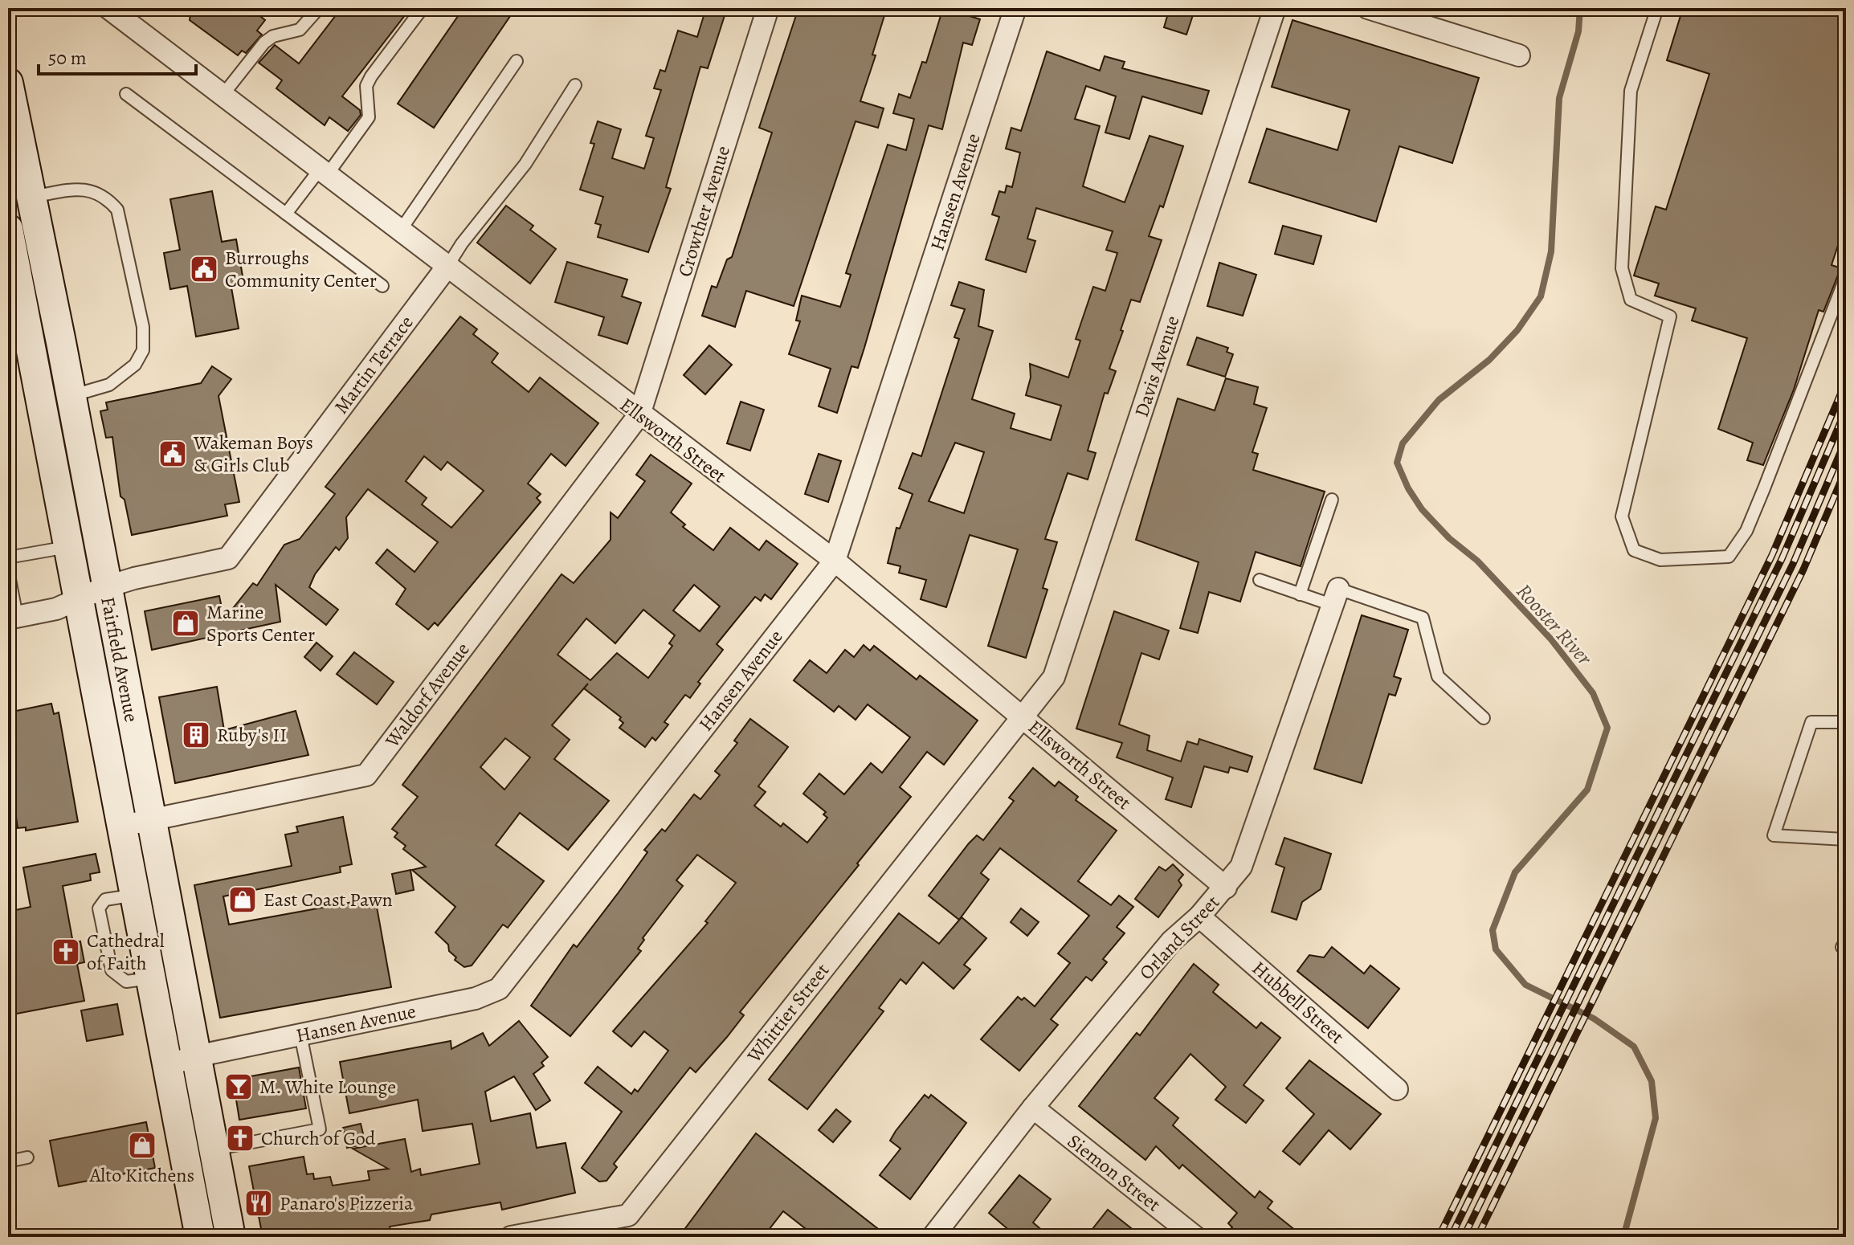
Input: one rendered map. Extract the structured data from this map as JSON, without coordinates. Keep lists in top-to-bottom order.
{
  "streets": {
    "main road": ["Fairfield Avenue"],
    "street": [
      "Hansen Avenue",
      "Crowther Avenue",
      "Martin Terrace",
      "Davis Avenue",
      "Ellsworth Street",
      "Waldorf Avenue",
      "Orland Street",
      "Hubbell Street",
      "Whittier Street",
      "Siemon Street"
    ]
  },
  "crossings": [
    ["Hansen Avenue", "Ellsworth Street"],
    ["Hansen Avenue", "Fairfield Avenue"],
    ["Crowther Avenue", "Ellsworth Street"],
    ["Crowther Avenue", "Waldorf Avenue"],
    ["Martin Terrace", "Ellsworth Street"],
    ["Martin Terrace", "Fairfield Avenue"],
    ["Davis Avenue", "Ellsworth Street"],
    ["Davis Avenue", "Whittier Street"],
    ["Ellsworth Street", "Waldorf Avenue"],
    ["Ellsworth Street", "Orland Street"],
    ["Ellsworth Street", "Whittier Street"],
    ["Fairfield Avenue", "Waldorf Avenue"],
    ["Orland Street", "Hubbell Street"],
    ["Orland Street", "Siemon Street"]
  ],
  "water": ["Rooster River"],
  "places": {
    "public building": ["Burroughs Community Center", "Wakeman Boys & Girls Club"],
    "shop": ["Marine Sports Center", "East Coast Pawn", "Alto Kitchens"],
    "building": ["Ruby's II"],
    "church": ["Cathedral of Faith", "Church of God"],
    "bar": ["M. White Lounge"],
    "restaurant": ["Panaro's Pizzeria"]
  },
  "scale_bar": "50 m"
}
